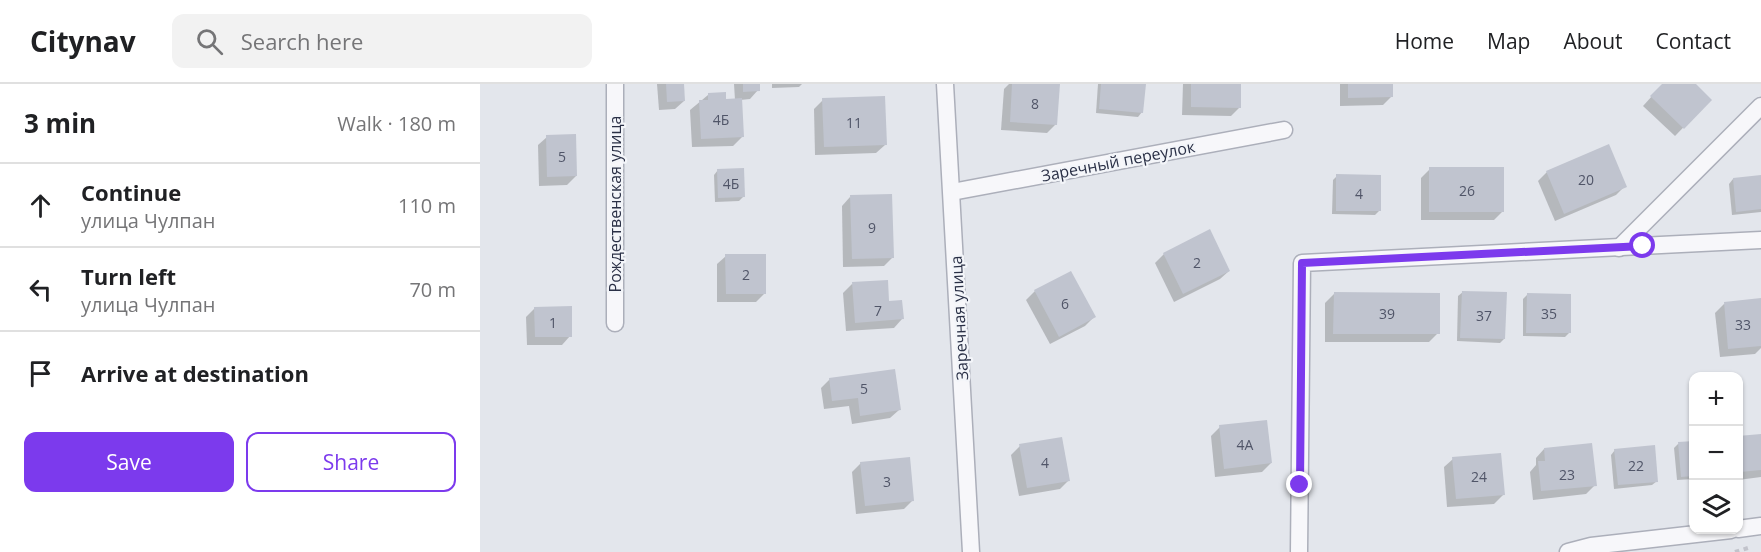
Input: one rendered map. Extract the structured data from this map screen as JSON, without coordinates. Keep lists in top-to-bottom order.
{
  "streets": {
    "street": ["Заречный переулок", "Рождественская улица", "Заречная улица"]
  },
  "crossings": [
    ["Заречный переулок", "Заречная улица"]
  ],
  "house_numbers": [
    "8",
    "4Б",
    "11",
    "5",
    "20",
    "4Б",
    "26",
    "4",
    "9",
    "2",
    "2",
    "6",
    "7",
    "39",
    "35",
    "37",
    "1",
    "33",
    "5",
    "4А",
    "4",
    "22",
    "23",
    "24",
    "3"
  ],
  "page": {
    "header": "Citynav",
    "search": "Search here",
    "nav": [
      "Home",
      "Map",
      "About",
      "Contact"
    ],
    "heading": ["3 min", "Walk · 180 m"],
    "list": [
      ["Continue", "улица Чулпан", "110 m"],
      ["Turn left", "улица Чулпан", "70 m"],
      "Arrive at destination"
    ],
    "map_buttons": ["+", "−"],
    "buttons": ["Save", "Share"]
  }
}
